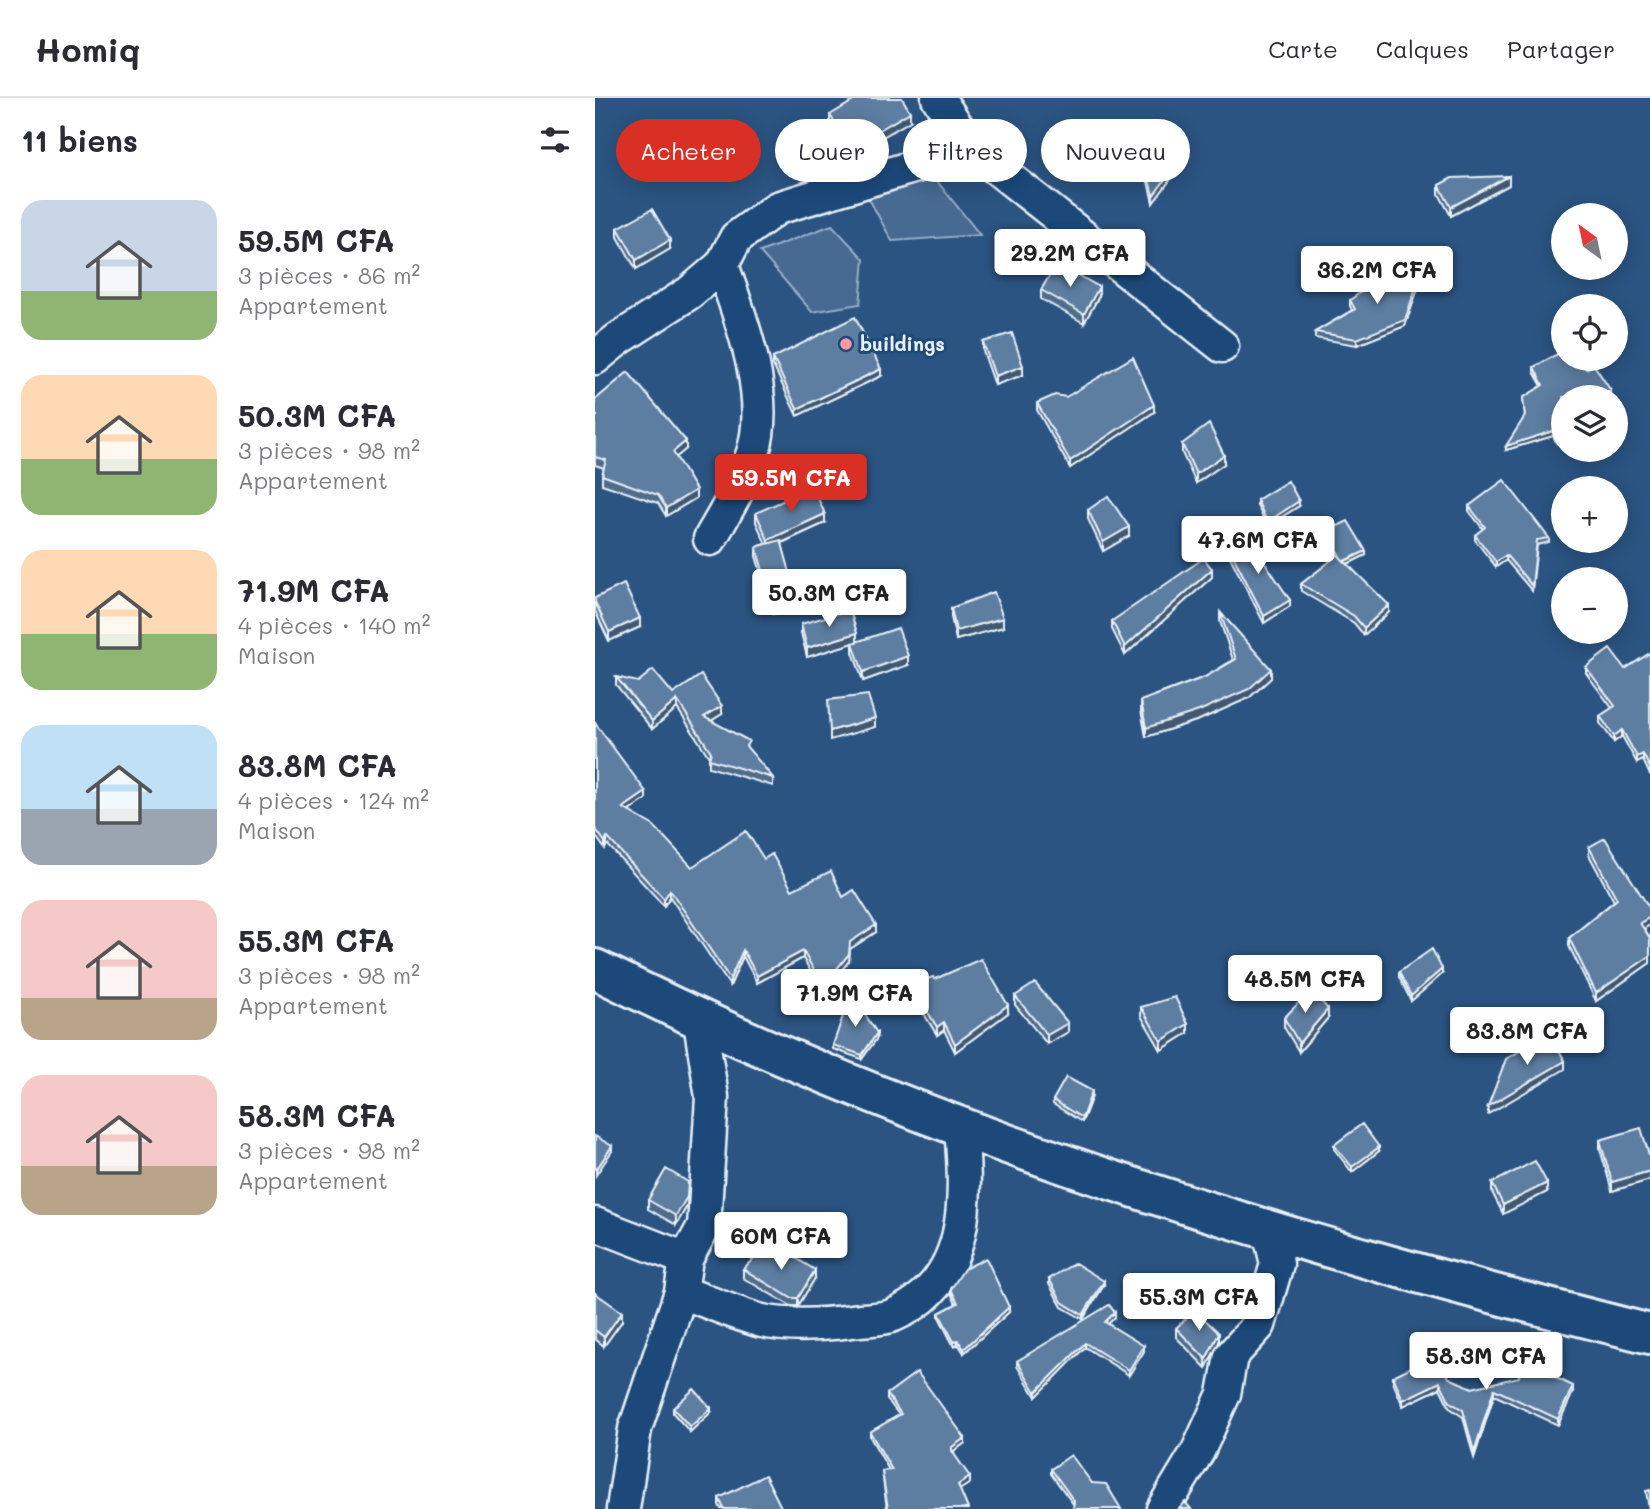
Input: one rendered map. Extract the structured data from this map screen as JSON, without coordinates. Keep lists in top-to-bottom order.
{
  "places": ["buildings"],
  "north": "top left",
  "page": {
    "header": "Homiq",
    "nav": ["Carte", "Calques", "Partager"],
    "heading": "11 biens",
    "chip": [
      "Acheter",
      "Louer",
      "Filtres",
      "Nouveau"
    ],
    "list": [
      {
        "name": "59.5M CFA",
        "note": "3 pièces · 86 m² · Appartement"
      },
      {
        "name": "50.3M CFA",
        "note": "3 pièces · 98 m² · Appartement"
      },
      {
        "name": "71.9M CFA",
        "note": "4 pièces · 140 m² · Maison"
      },
      {
        "name": "83.8M CFA",
        "note": "4 pièces · 124 m² · Maison"
      },
      {
        "name": "55.3M CFA",
        "note": "3 pièces · 98 m² · Appartement"
      },
      {
        "name": "58.3M CFA",
        "note": "3 pièces · 98 m² · Appartement"
      }
    ],
    "map_buttons": ["+", "−"],
    "price": [
      "29.2M CFA",
      "36.2M CFA",
      "59.5M CFA",
      "47.6M CFA",
      "50.3M CFA",
      "48.5M CFA",
      "71.9M CFA",
      "83.8M CFA",
      "60M CFA",
      "55.3M CFA",
      "58.3M CFA"
    ]
  }
}
